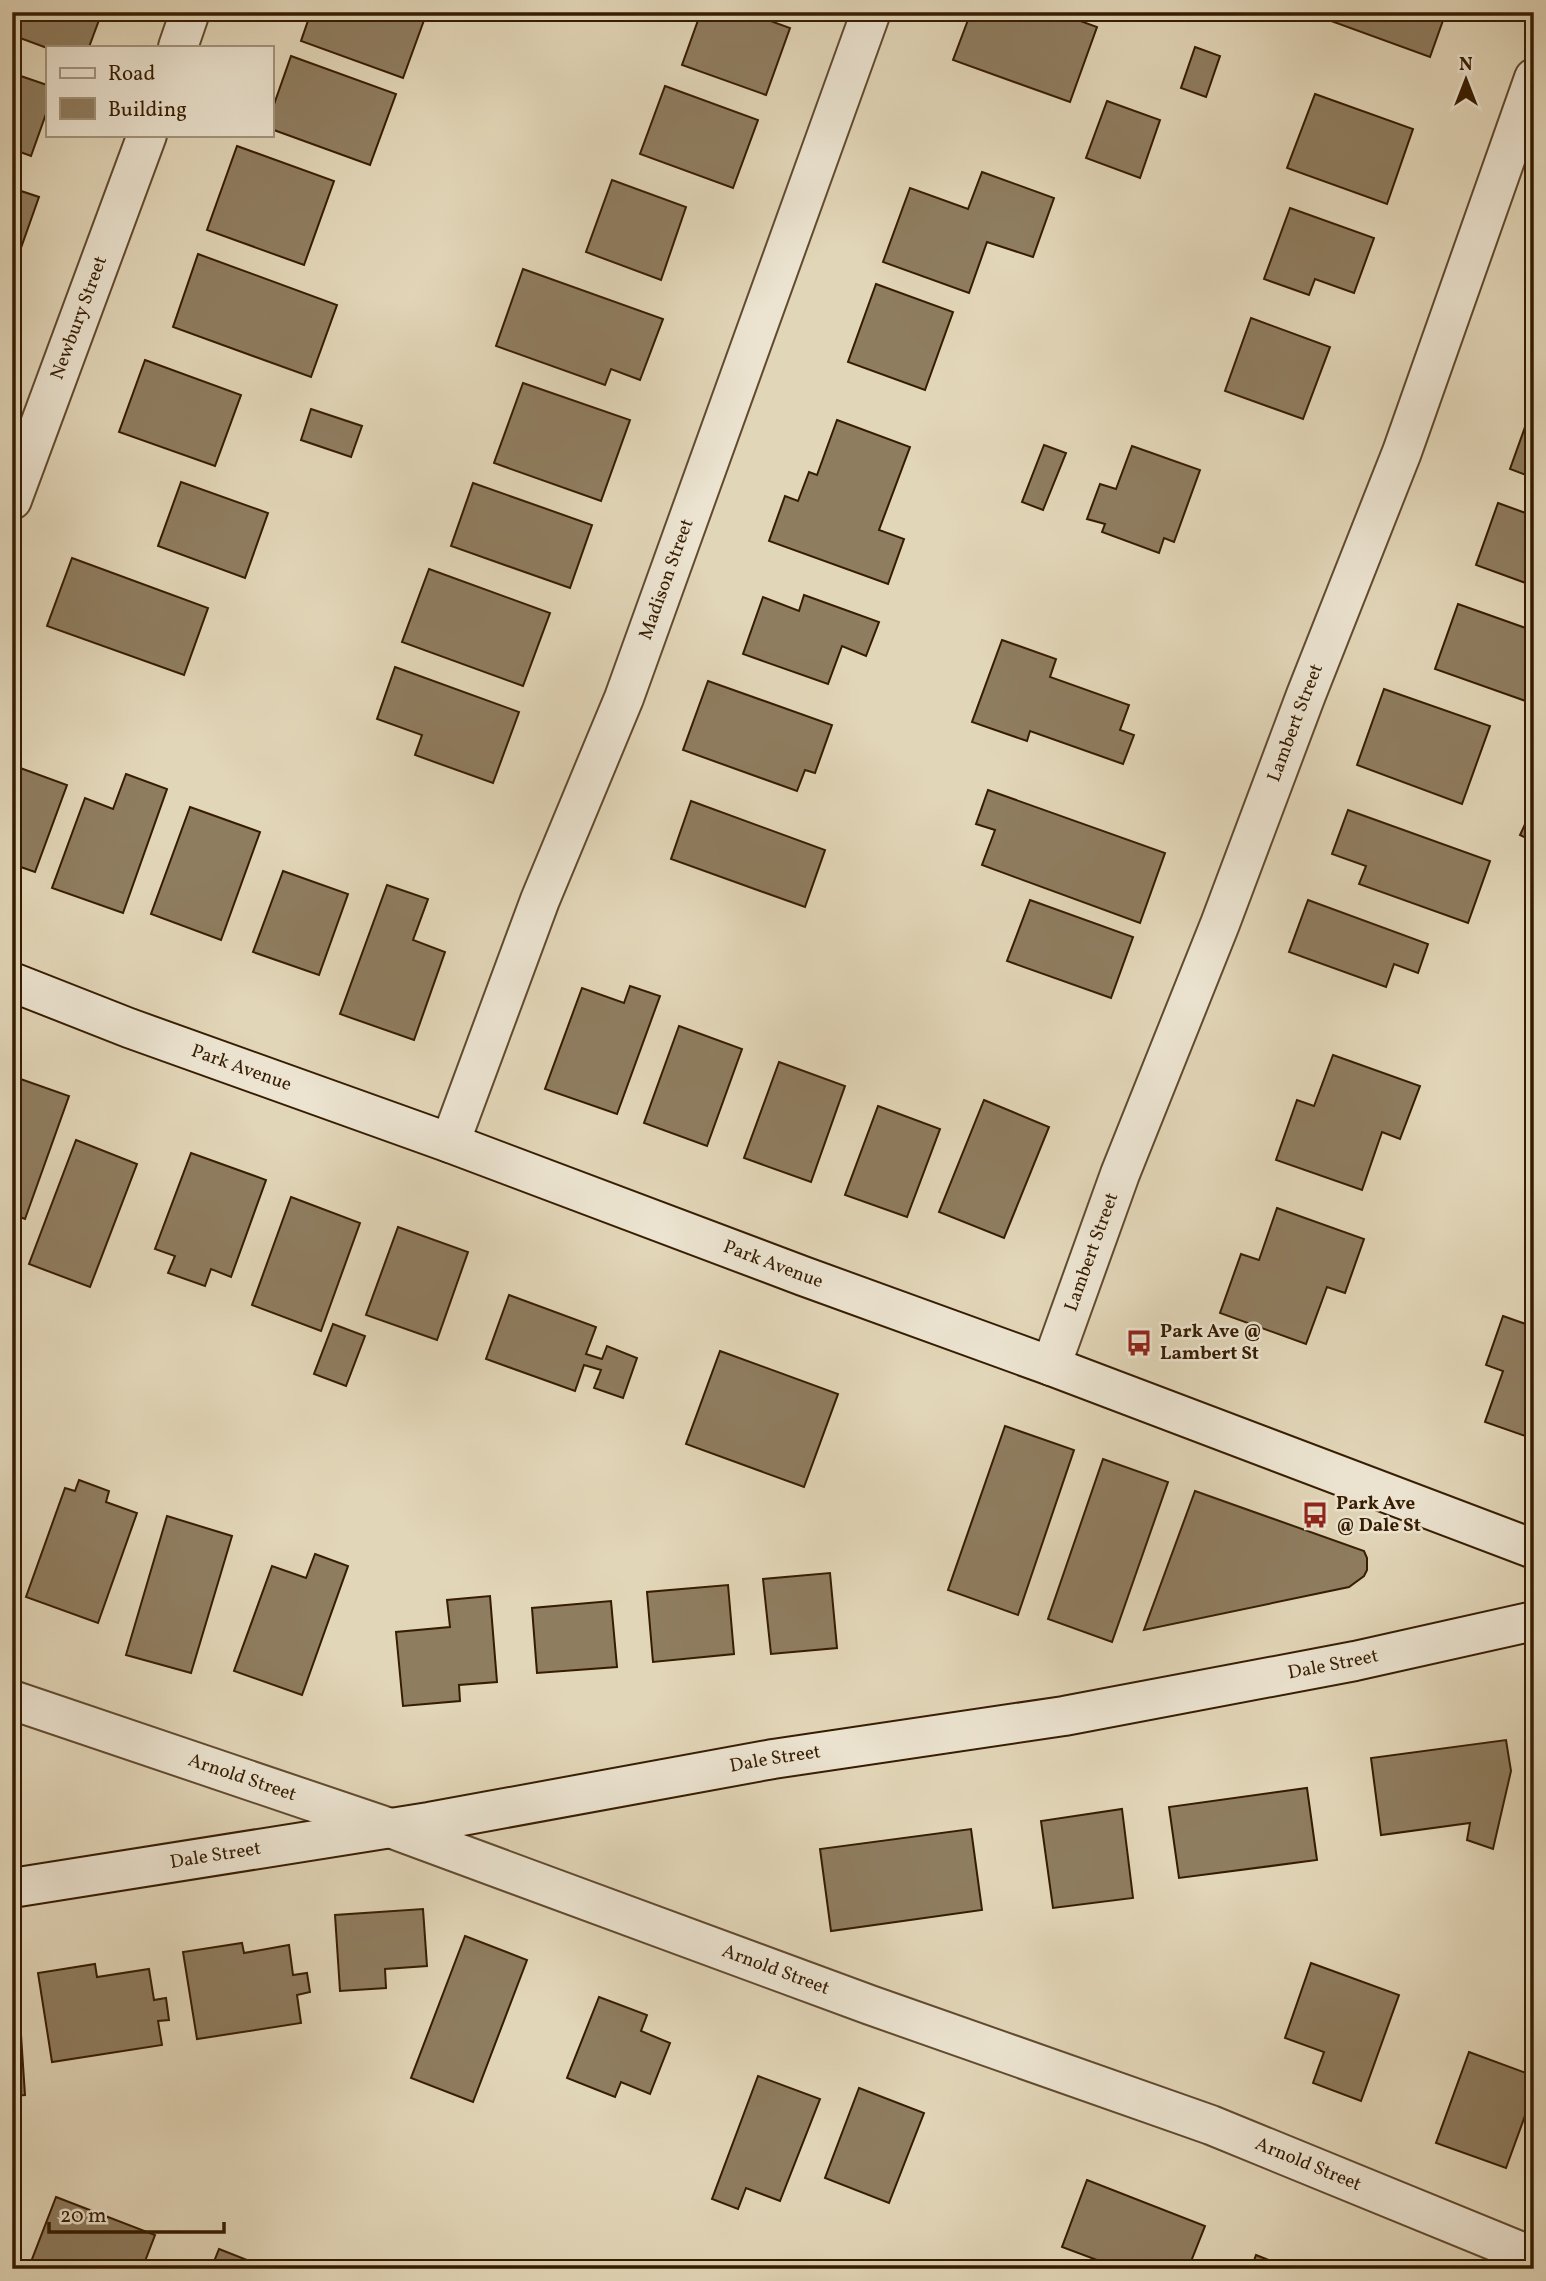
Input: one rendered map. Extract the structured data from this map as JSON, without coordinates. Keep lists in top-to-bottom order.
{
  "streets": {
    "street": [
      "Newbury Street",
      "Madison Street",
      "Lambert Street",
      "Park Avenue",
      "Dale Street",
      "Arnold Street"
    ]
  },
  "crossings": [
    ["Madison Street", "Park Avenue"],
    ["Lambert Street", "Park Avenue"],
    ["Dale Street", "Arnold Street"]
  ],
  "places": {
    "bus stop": ["Park Ave @ Lambert St", "Park Ave @ Dale St"]
  },
  "legend": ["Road", "Building"],
  "scale_bar": "20 m",
  "north": "top"
}
